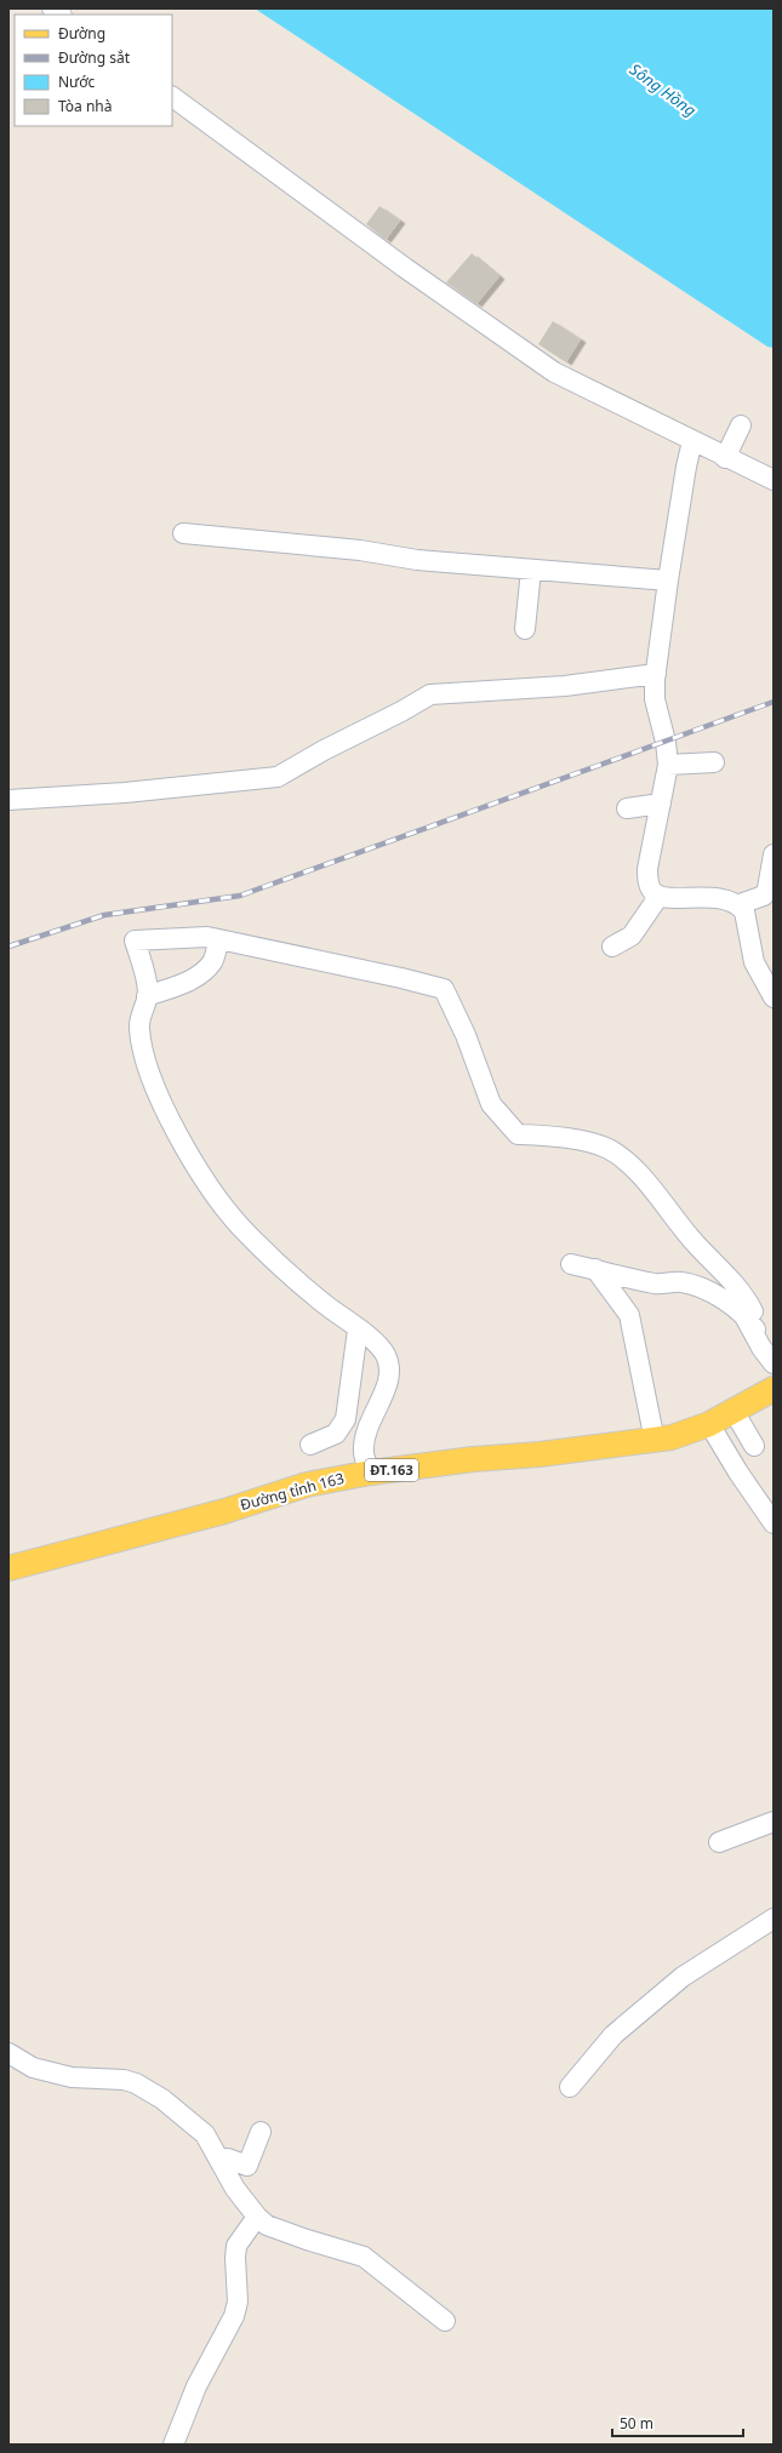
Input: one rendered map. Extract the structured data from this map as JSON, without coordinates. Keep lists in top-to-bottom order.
{
  "streets": {
    "main road": ["ĐT.163", "Đường tỉnh 163"]
  },
  "water": ["Sông Hồng"],
  "legend": [
    "Đường",
    "Đường sắt",
    "Nước",
    "Tòa nhà"
  ],
  "scale_bar": "50 m"
}
